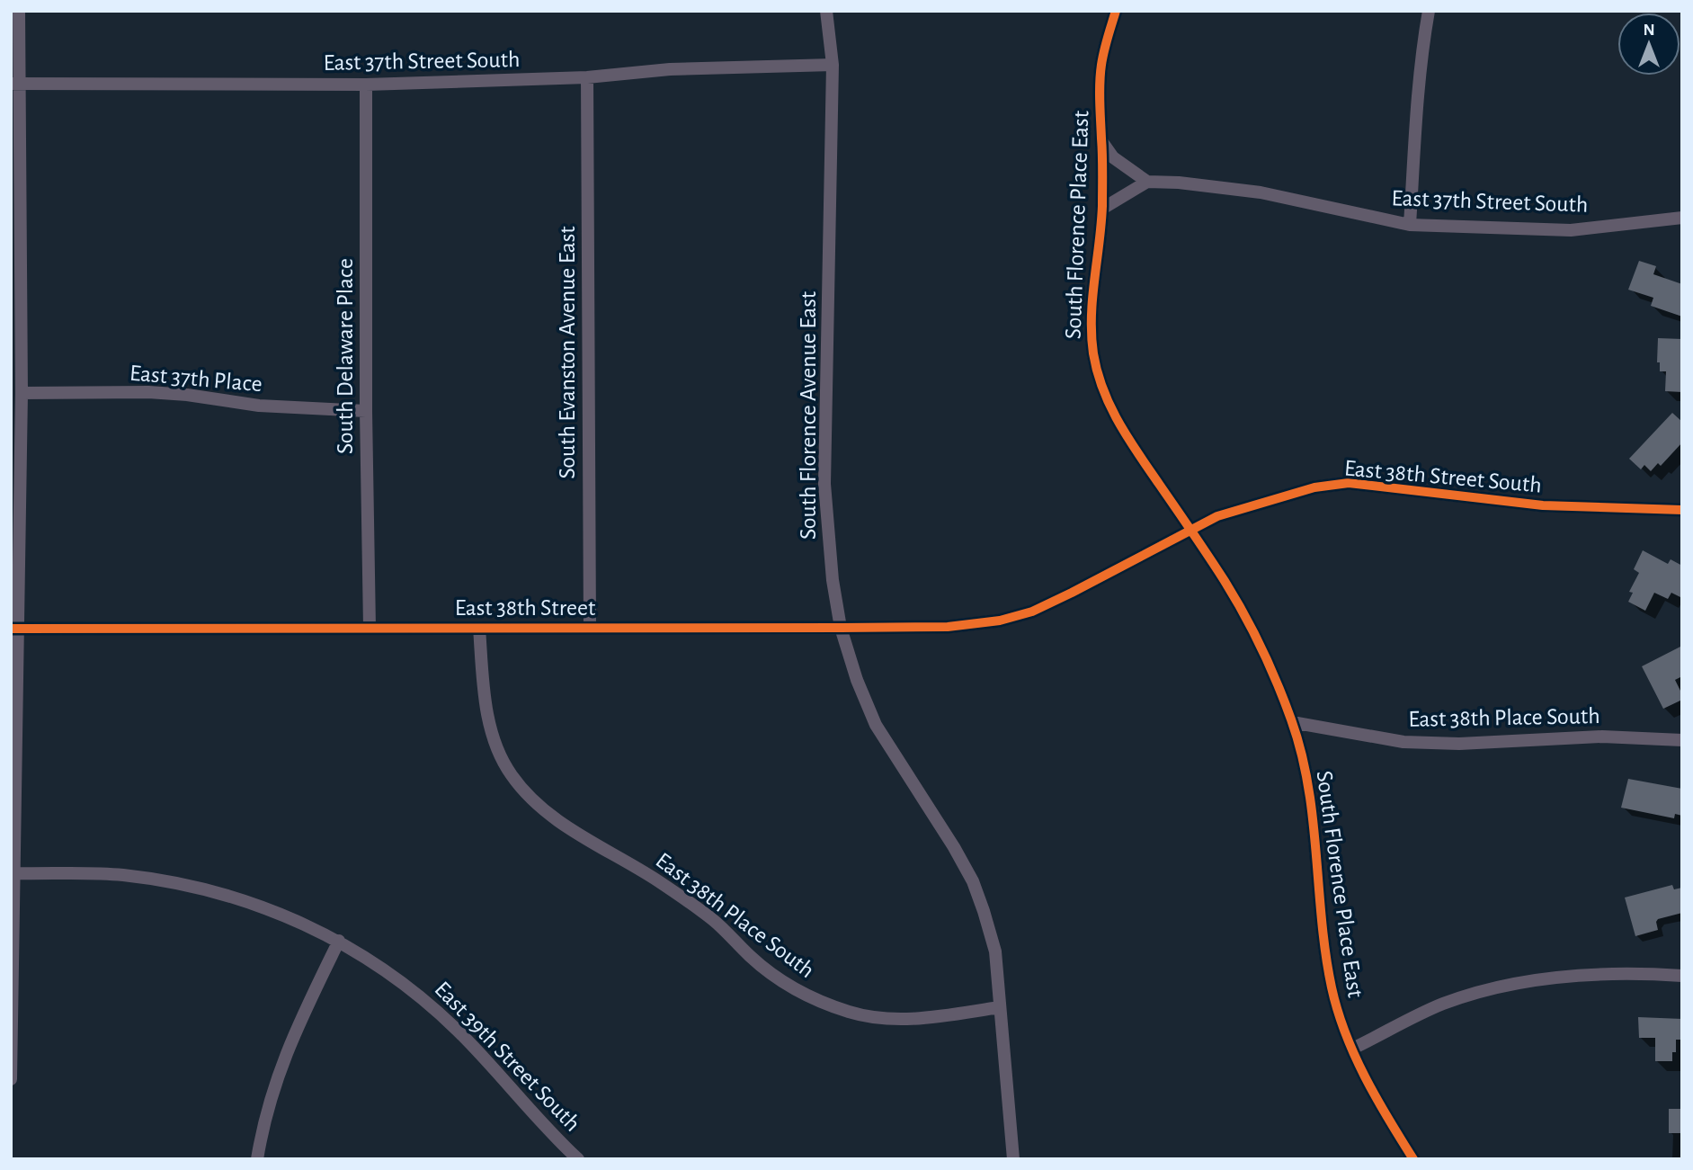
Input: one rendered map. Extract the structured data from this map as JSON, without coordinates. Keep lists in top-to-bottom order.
{
  "streets": {
    "street": [
      "East 37th Street South",
      "South Florence Place East",
      "South Evanston Avenue East",
      "South Delaware Place",
      "East 37th Place",
      "South Florence Avenue East",
      "East 38th Street South",
      "East 38th Street",
      "East 38th Place South",
      "East 39th Street South"
    ]
  },
  "crossings": [
    ["East 37th Street South", "South Evanston Avenue East"],
    ["East 37th Street South", "South Delaware Place"],
    ["East 37th Street South", "South Florence Avenue East"],
    ["South Florence Place East", "East 38th Street South"],
    ["South Florence Place East", "East 38th Place South"],
    ["South Evanston Avenue East", "East 38th Street"],
    ["South Delaware Place", "East 37th Place"],
    ["South Delaware Place", "East 38th Street"],
    ["South Florence Avenue East", "East 38th Street"],
    ["South Florence Avenue East", "East 38th Place South"],
    ["East 38th Street South", "East 38th Street"],
    ["East 38th Street", "East 38th Place South"]
  ],
  "north": "top"
}
